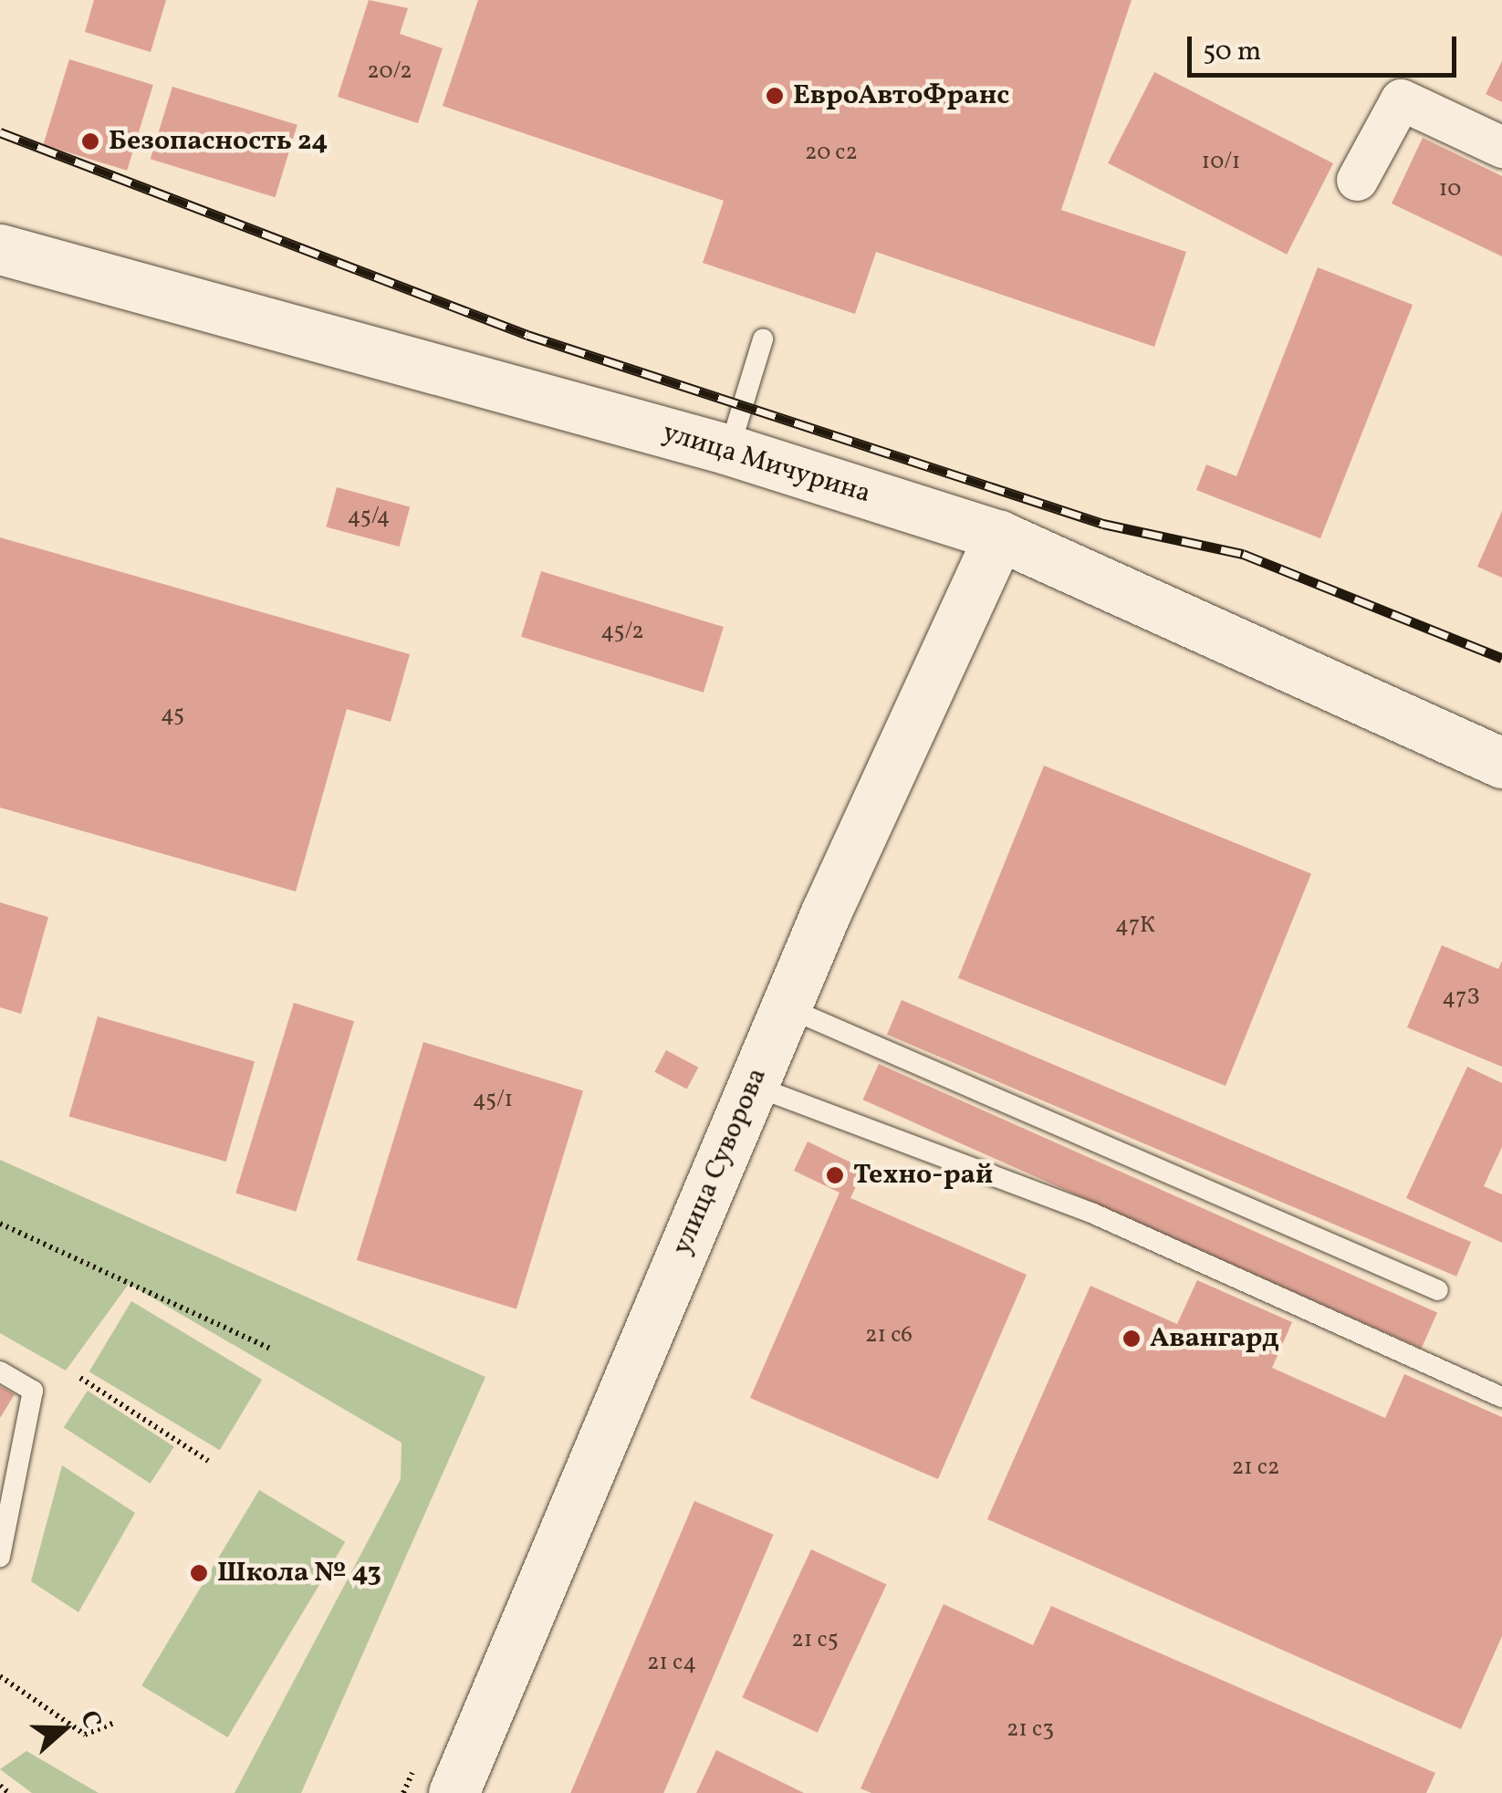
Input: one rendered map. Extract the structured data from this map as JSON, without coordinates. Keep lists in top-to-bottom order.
{
  "streets": {
    "main road": ["улица Мичурина", "улица Суворова"]
  },
  "crossings": [
    ["улица Мичурина", "улица Суворова"]
  ],
  "places": [
    "ЕвроАвтоФранс",
    "Безопасность 24",
    "Техно-рай",
    "Авангард",
    "Школа № 43"
  ],
  "house_numbers": [
    "20/2",
    "20 с2",
    "10/1",
    "10",
    "45/4",
    "45/2",
    "45",
    "47К",
    "47З",
    "45/1",
    "21 с6",
    "21 с2",
    "21 с5",
    "21 с4",
    "21 с3"
  ],
  "scale_bar": "50 m",
  "north": "right"
}
